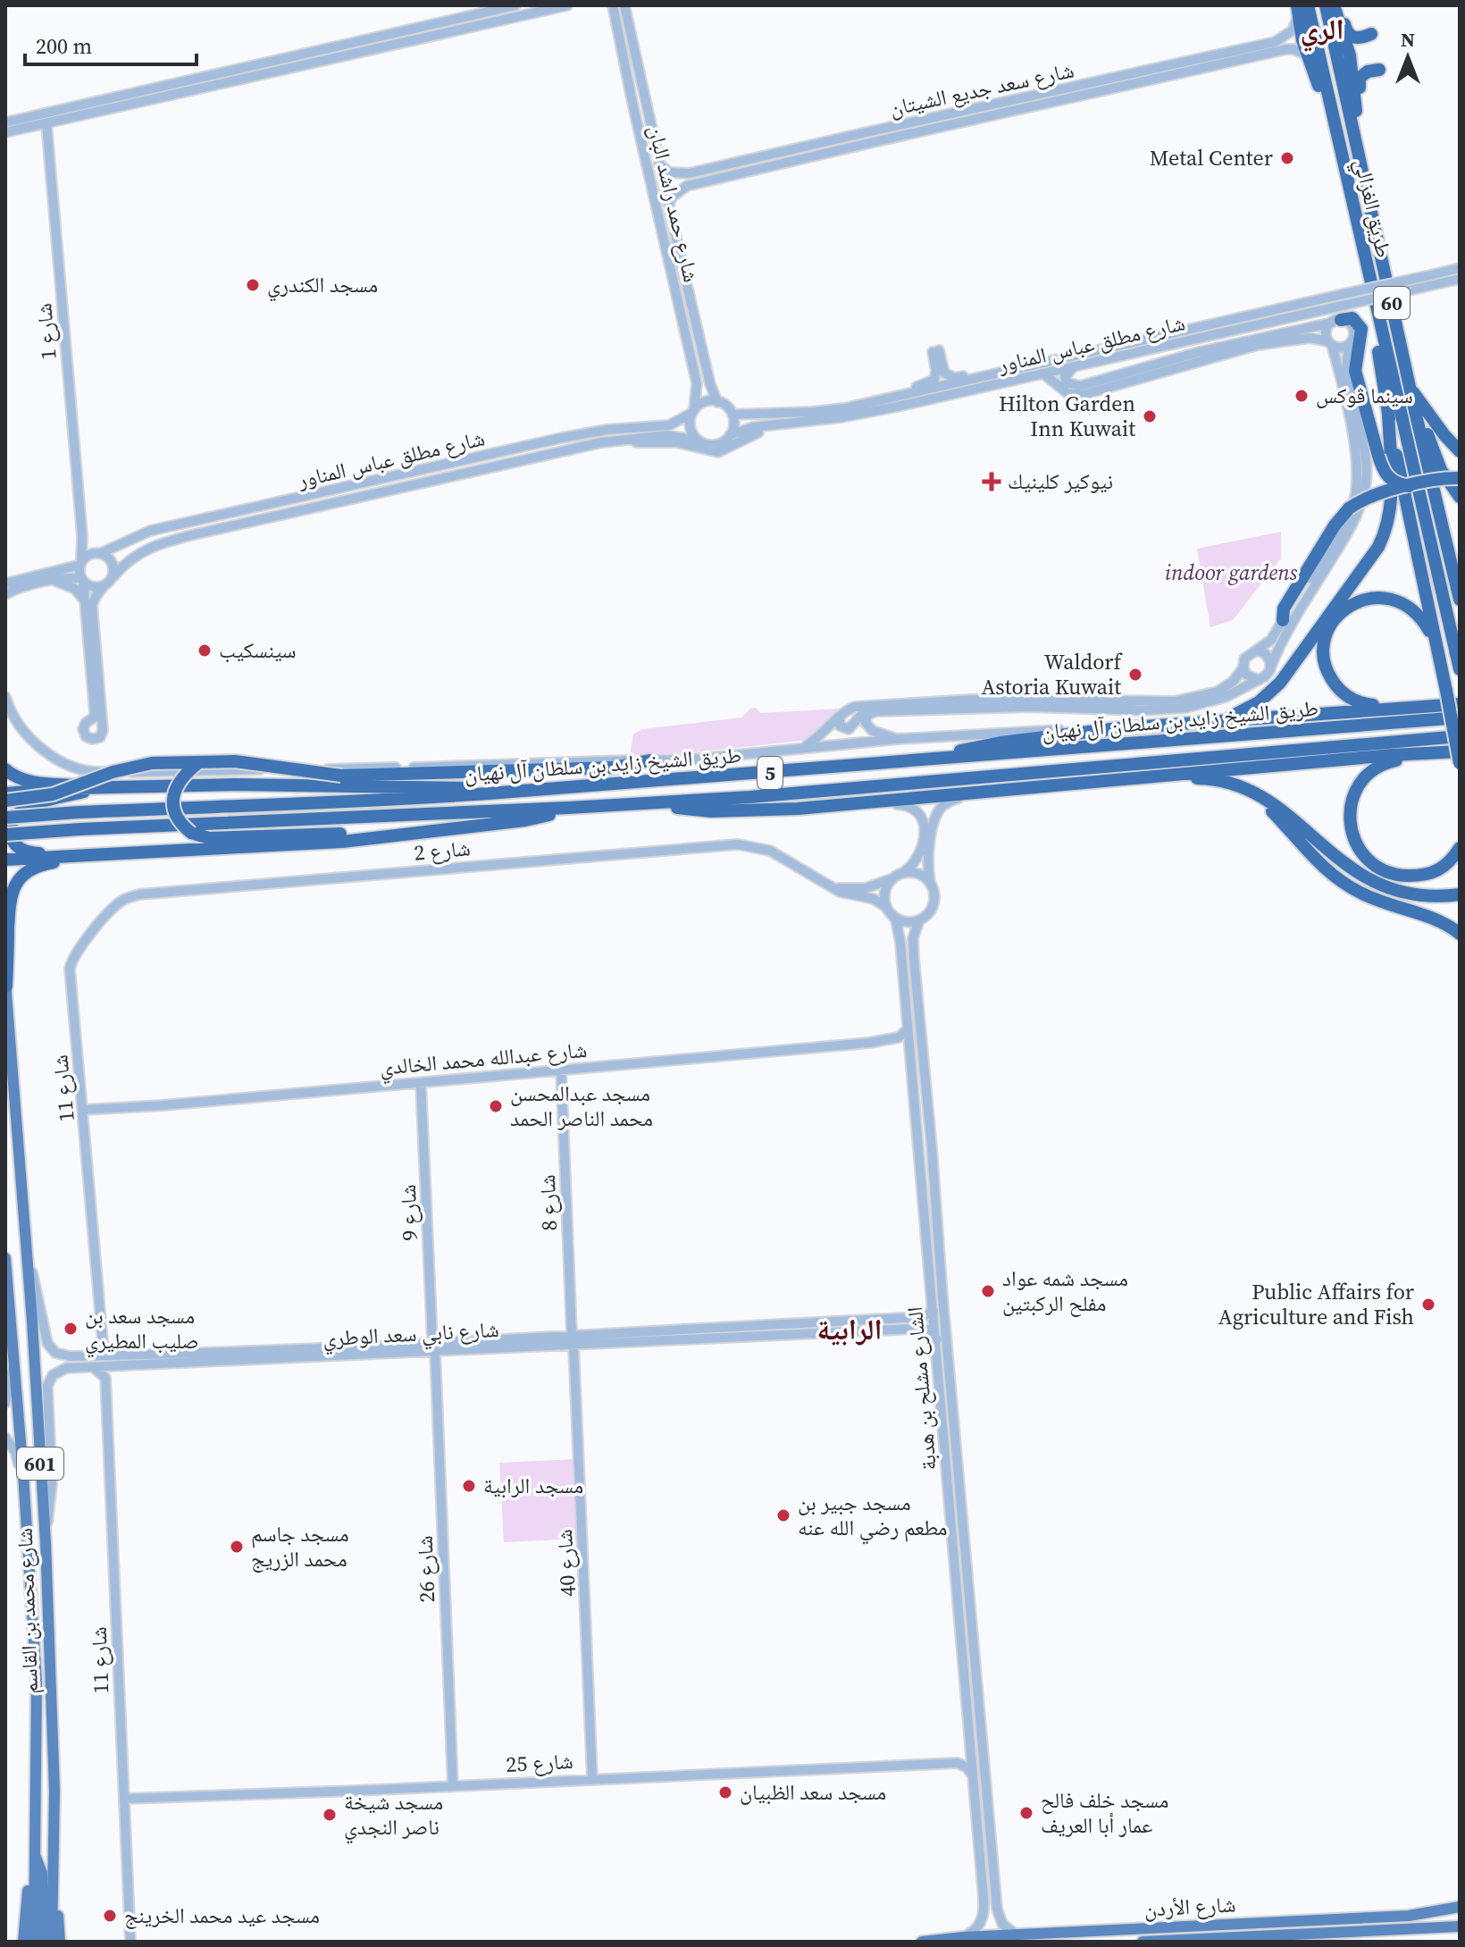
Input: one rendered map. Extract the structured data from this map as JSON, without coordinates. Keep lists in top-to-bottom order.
{
  "streets": {
    "highway": [
      "طريق الغزالي",
      "60",
      "طريق الشيخ زايد بن سلطان آل نهيان",
      "5"
    ],
    "main road": ["601", "شارع محمد بن القاسم", "شارع الأردن"],
    "street": [
      "شارع سعد جديع الشيتان",
      "شارع حمد راشد البان",
      "شارع 1",
      "شارع مطلق عباس المناور",
      "شارع 2",
      "شارع عبدالله محمد الخالدي",
      "شارع 11",
      "شارع 8",
      "شارع 9",
      "شارع نابي سعد الوطري",
      "الشارع مشلح بن هدبة",
      "شارع 40",
      "شارع 26",
      "شارع 25"
    ]
  },
  "crossings": [
    ["شارع سعد جديع الشيتان", "شارع حمد راشد البان"],
    ["شارع سعد جديع الشيتان", "طريق الغزالي"],
    ["شارع حمد راشد البان", "شارع مطلق عباس المناور"],
    ["شارع 1", "شارع مطلق عباس المناور"],
    ["شارع 2", "شارع 11"],
    ["شارع 2", "الشارع مشلح بن هدبة"],
    ["شارع عبدالله محمد الخالدي", "شارع 11"],
    ["شارع عبدالله محمد الخالدي", "شارع 8"],
    ["شارع عبدالله محمد الخالدي", "شارع 9"],
    ["شارع عبدالله محمد الخالدي", "الشارع مشلح بن هدبة"],
    ["شارع 11", "شارع نابي سعد الوطري"],
    ["شارع 11", "شارع 25"],
    ["شارع 8", "شارع نابي سعد الوطري"],
    ["شارع 8", "شارع 40"],
    ["شارع 9", "شارع نابي سعد الوطري"],
    ["شارع 9", "شارع 26"],
    ["شارع نابي سعد الوطري", "الشارع مشلح بن هدبة"],
    ["شارع نابي سعد الوطري", "شارع 40"],
    ["شارع نابي سعد الوطري", "شارع 26"],
    ["شارع نابي سعد الوطري", "شارع محمد بن القاسم"],
    ["شارع 40", "شارع 25"],
    ["شارع 26", "شارع 25"]
  ],
  "districts": ["الري", "الرابية"],
  "parks": ["indoor gardens"],
  "places": {
    "other": [
      "Metal Center",
      "مسجد الكندري",
      "سينما ڤوكس",
      "Hilton Garden Inn Kuwait",
      "سينسكيب",
      "Waldorf Astoria Kuwait",
      "مسجد عبدالمحسن محمد الناصر الحمد",
      "مسجد شمه عواد مفلح الركبتين",
      "Public Affairs for Agriculture and Fish",
      "مسجد سعد بن صليب المطيري",
      "مسجد الرابية",
      "مسجد جبير بن مطعم رضي الله عنه",
      "مسجد جاسم محمد الزريج",
      "مسجد سعد الظبيان",
      "مسجد خلف فالح عمار أبا العريف",
      "مسجد شيخة ناصر النجدي",
      "مسجد عيد محمد الخرينج"
    ],
    "health": ["نيوكير كلينيك"]
  },
  "scale_bar": "200 m",
  "north": "top"
}
